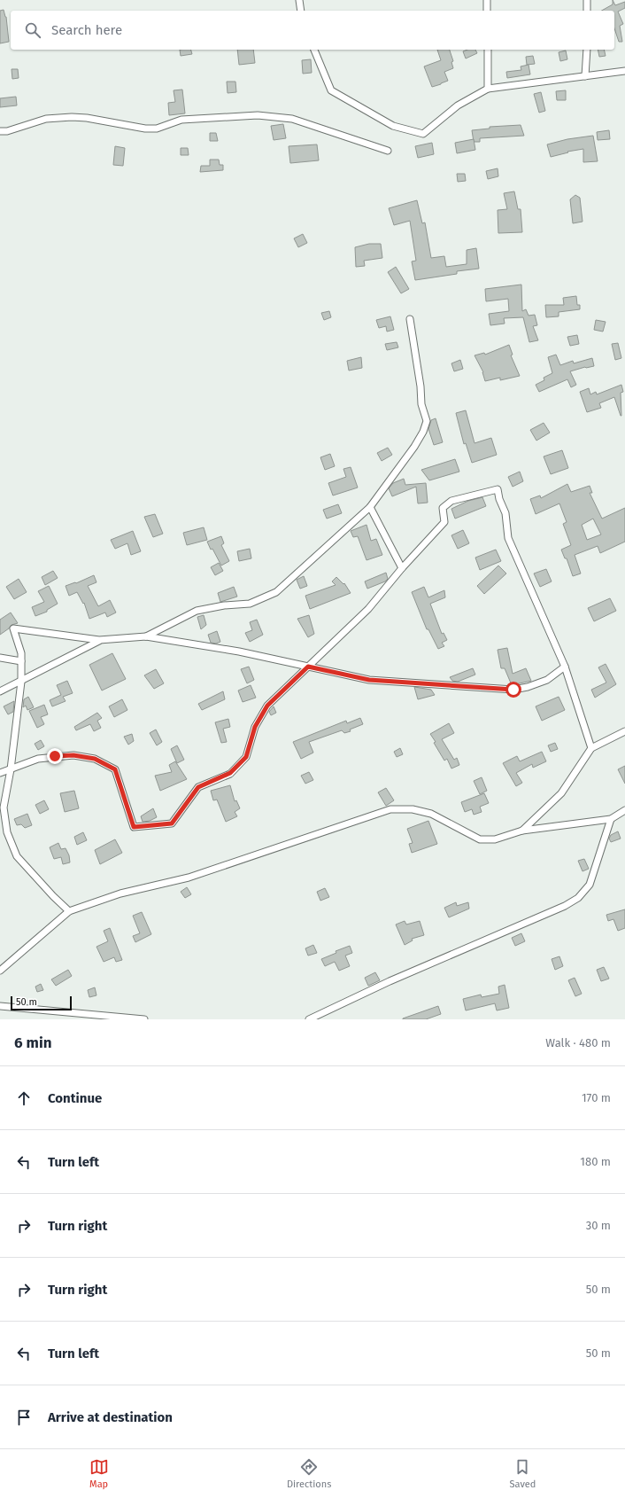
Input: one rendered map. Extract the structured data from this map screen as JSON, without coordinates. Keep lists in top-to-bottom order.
{
  "scale_bar": "50 m",
  "page": {
    "search": "Search here",
    "scale": "50 m",
    "heading": ["6 min", "Walk · 480 m"],
    "list": [
      ["Continue", "170 m"],
      ["Turn left", "180 m"],
      ["Turn right", "30 m"],
      ["Turn right", "50 m"],
      ["Turn left", "50 m"],
      "Arrive at destination"
    ],
    "nav": ["Map", "Directions", "Saved"]
  }
}
